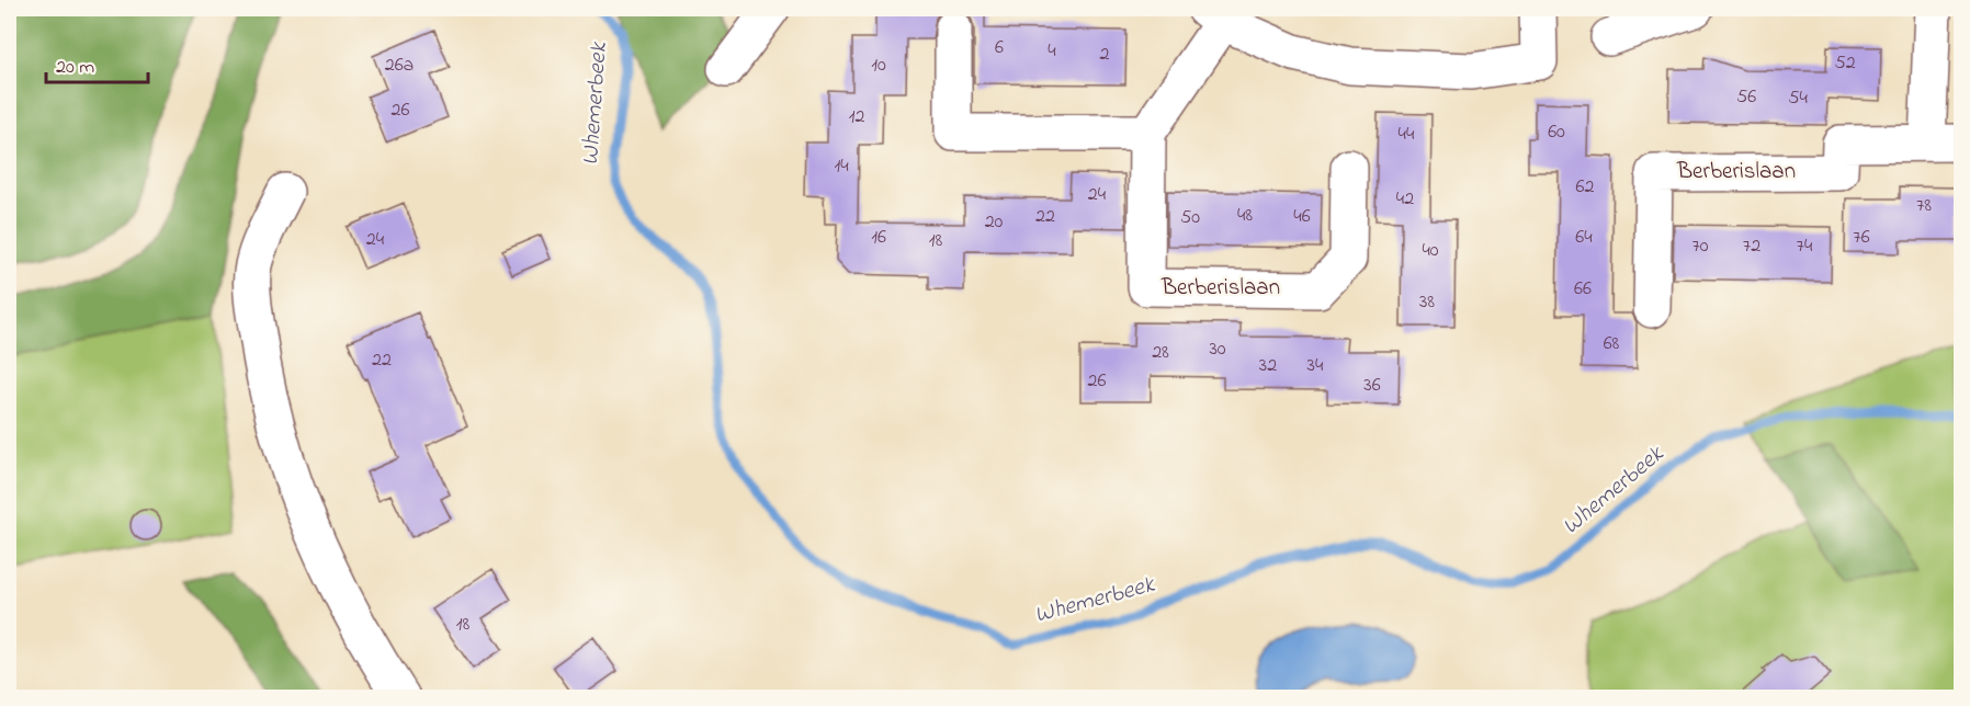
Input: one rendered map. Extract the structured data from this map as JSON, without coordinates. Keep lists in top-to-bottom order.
{
  "streets": {
    "street": ["Berberislaan"]
  },
  "water": ["Whemerbeek"],
  "house_numbers": [
    "6",
    "4",
    "2",
    "52",
    "26a",
    "10",
    "56",
    "54",
    "26",
    "12",
    "60",
    "44",
    "14",
    "62",
    "24",
    "42",
    "78",
    "48",
    "22",
    "46",
    "50",
    "20",
    "16",
    "64",
    "76",
    "24",
    "18",
    "70",
    "72",
    "74",
    "40",
    "66",
    "38",
    "68",
    "30",
    "28",
    "22",
    "32",
    "34",
    "26",
    "36",
    "18"
  ],
  "scale_bar": "20 m"
}
